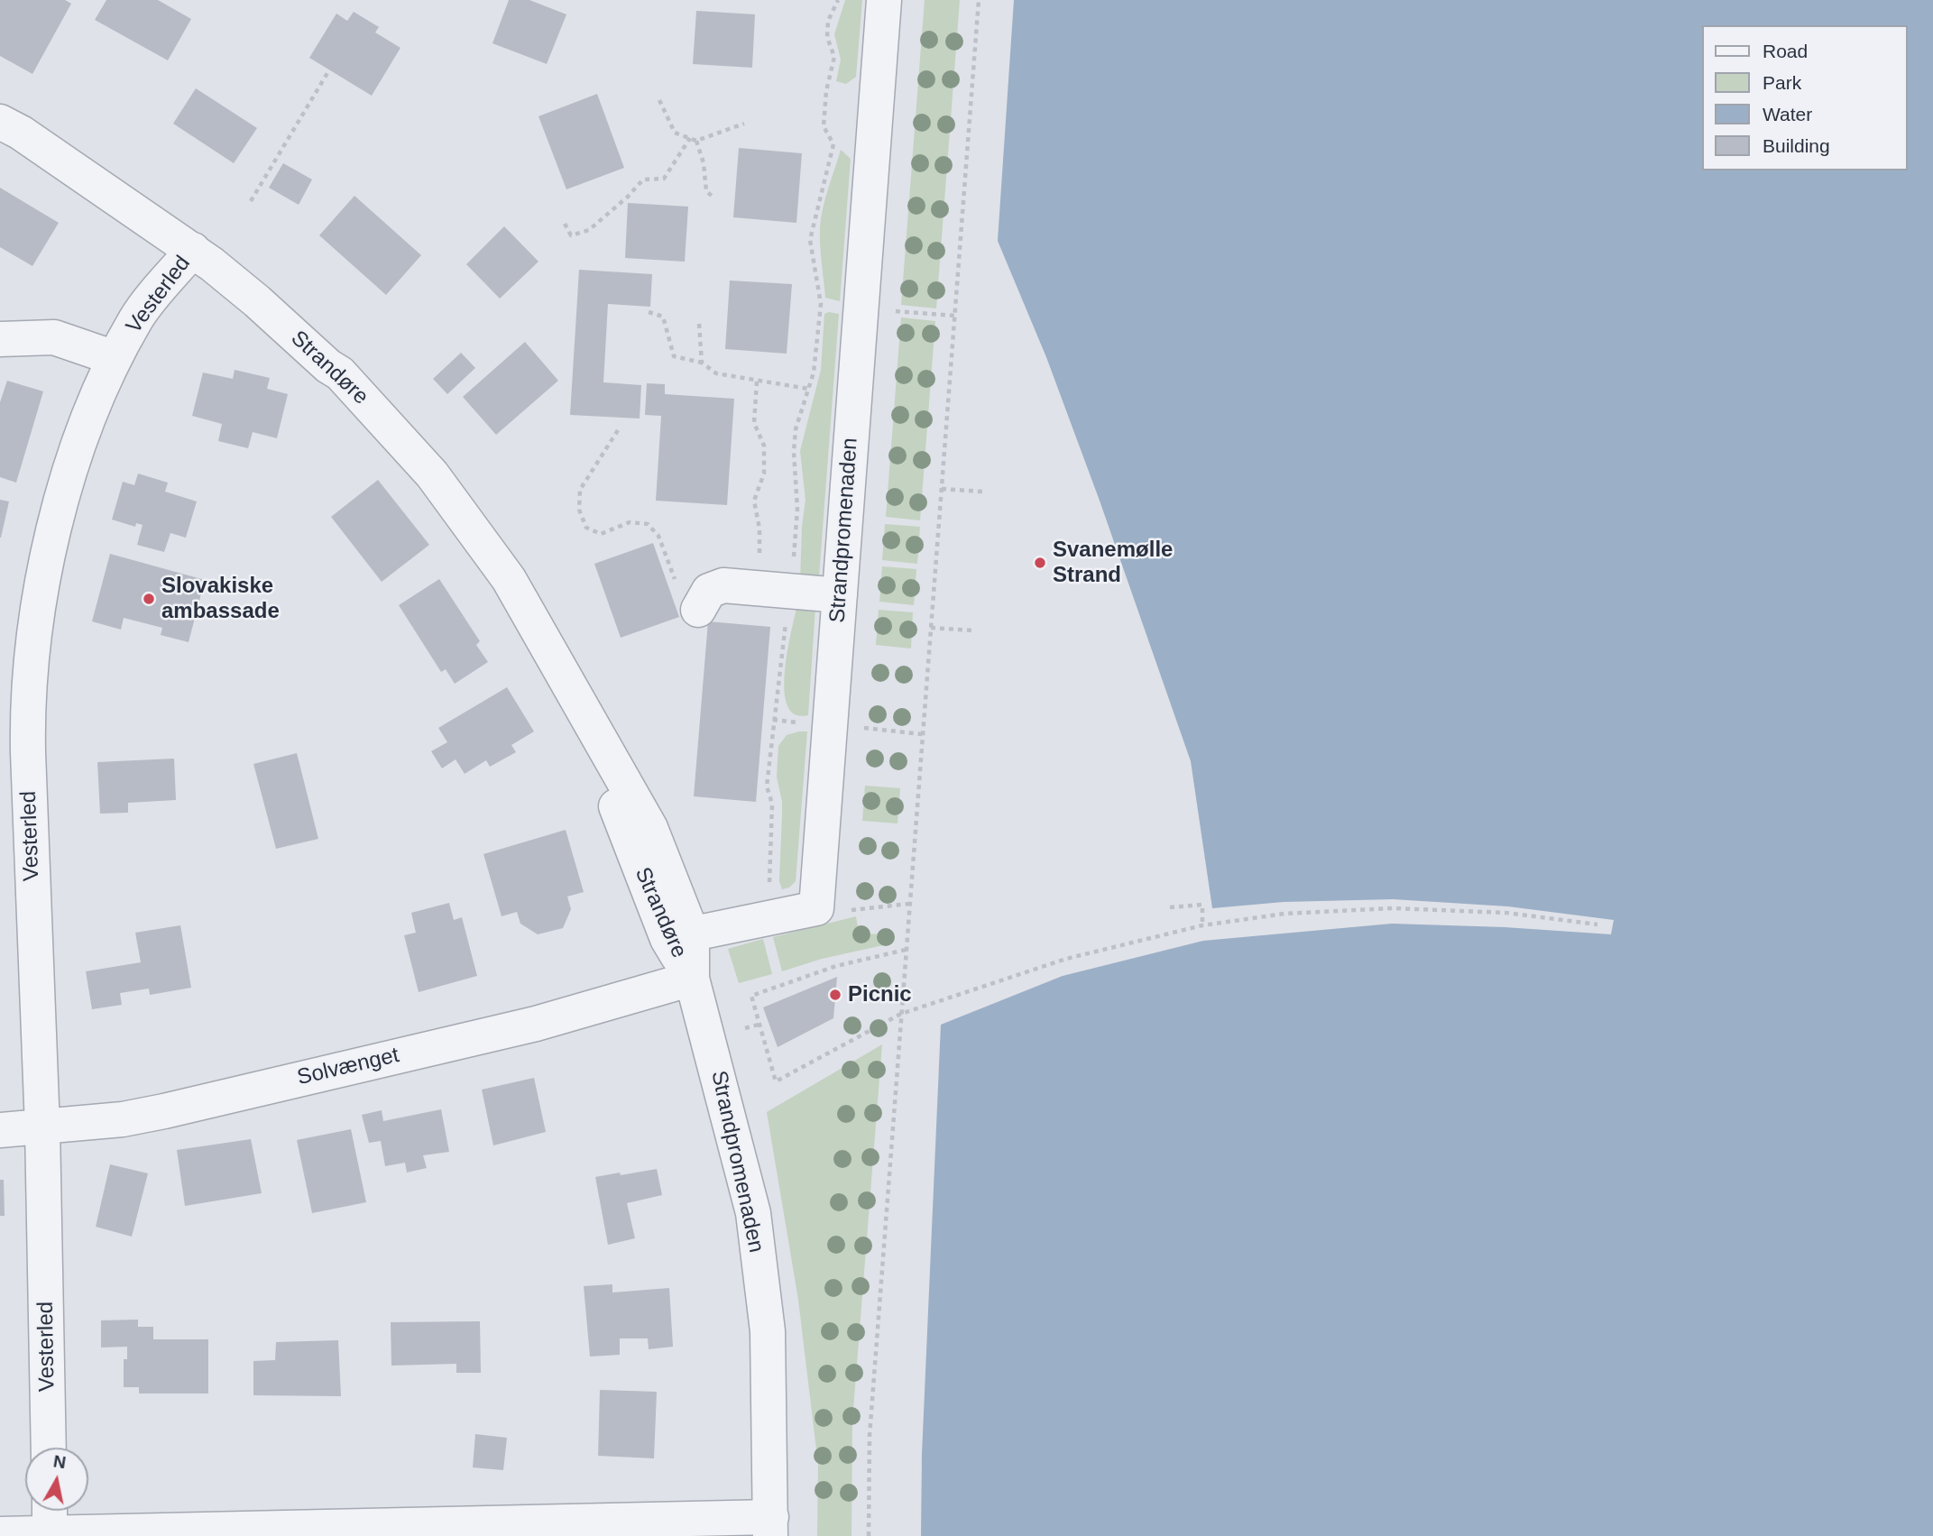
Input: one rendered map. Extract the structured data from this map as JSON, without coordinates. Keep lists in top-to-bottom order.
{
  "streets": {
    "street": [
      "Vesterled",
      "Strandøre",
      "Strandpromenaden",
      "Solvænget"
    ]
  },
  "crossings": [
    ["Vesterled", "Strandøre"],
    ["Vesterled", "Solvænget"],
    ["Strandøre", "Strandpromenaden"],
    ["Strandøre", "Solvænget"],
    ["Strandpromenaden", "Solvænget"]
  ],
  "places": ["Svanemølle Strand", "Slovakiske ambassade", "Picnic"],
  "legend": [
    "Road",
    "Park",
    "Water",
    "Building"
  ],
  "north": "top"
}
